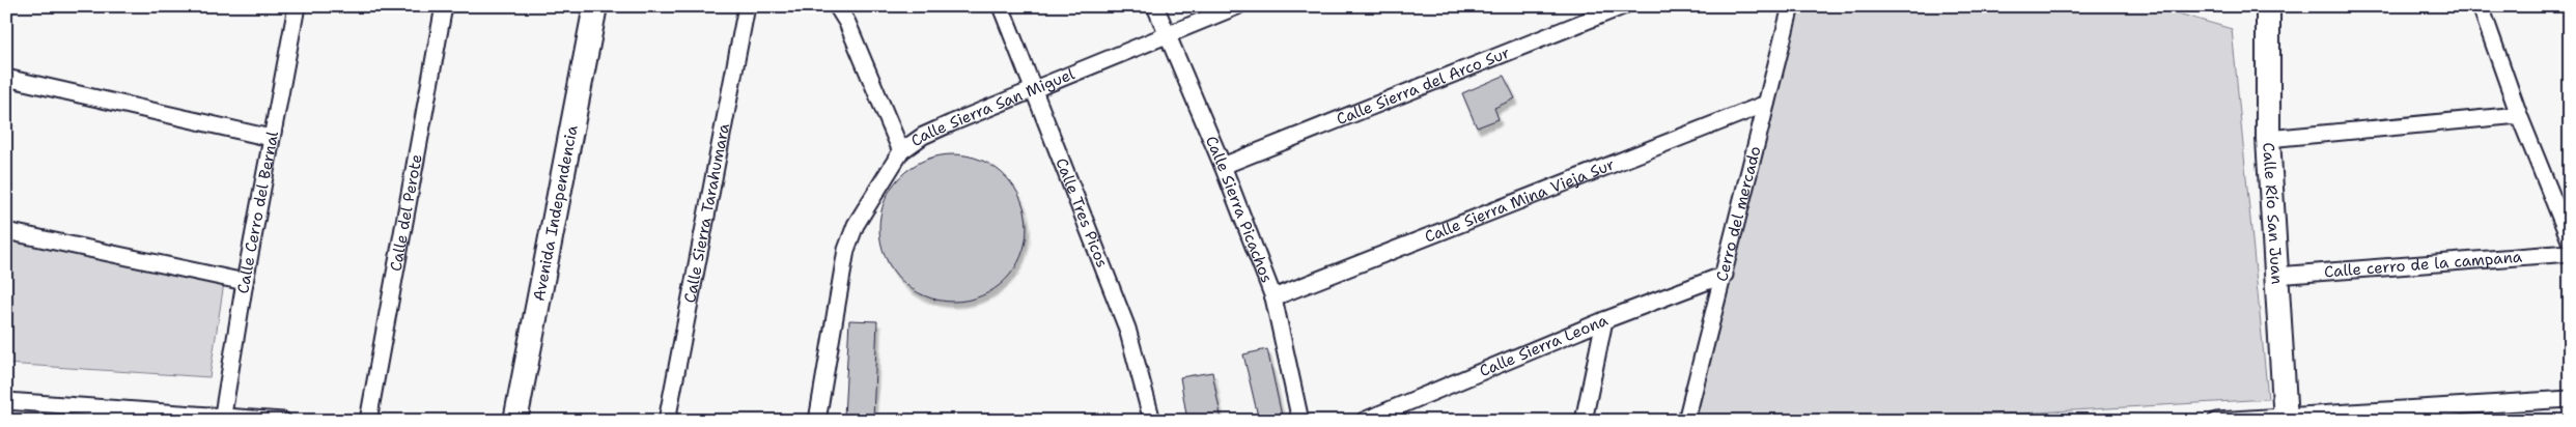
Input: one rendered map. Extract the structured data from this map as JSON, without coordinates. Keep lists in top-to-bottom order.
{
  "streets": {
    "street": [
      "Calle Sierra del Arco Sur",
      "Calle Sierra San Miguel",
      "Calle Sierra Mina Vieja Sur",
      "Calle Sierra Picachos",
      "Calle Tres Picos",
      "Calle Cerro del Bernal",
      "Calle del Perote",
      "Avenida Independencia",
      "Calle Sierra Tarahumara",
      "Cerro del mercado",
      "Calle Río San Juan",
      "Calle cerro de la campana",
      "Calle Sierra Leona"
    ]
  },
  "crossings": [
    ["Calle Sierra del Arco Sur", "Calle Sierra Picachos"],
    ["Calle Sierra San Miguel", "Calle Sierra Picachos"],
    ["Calle Sierra San Miguel", "Calle Tres Picos"],
    ["Calle Sierra Mina Vieja Sur", "Calle Sierra Picachos"],
    ["Calle Sierra Mina Vieja Sur", "Cerro del mercado"],
    ["Cerro del mercado", "Calle Sierra Leona"],
    ["Calle Río San Juan", "Calle cerro de la campana"]
  ]
}
